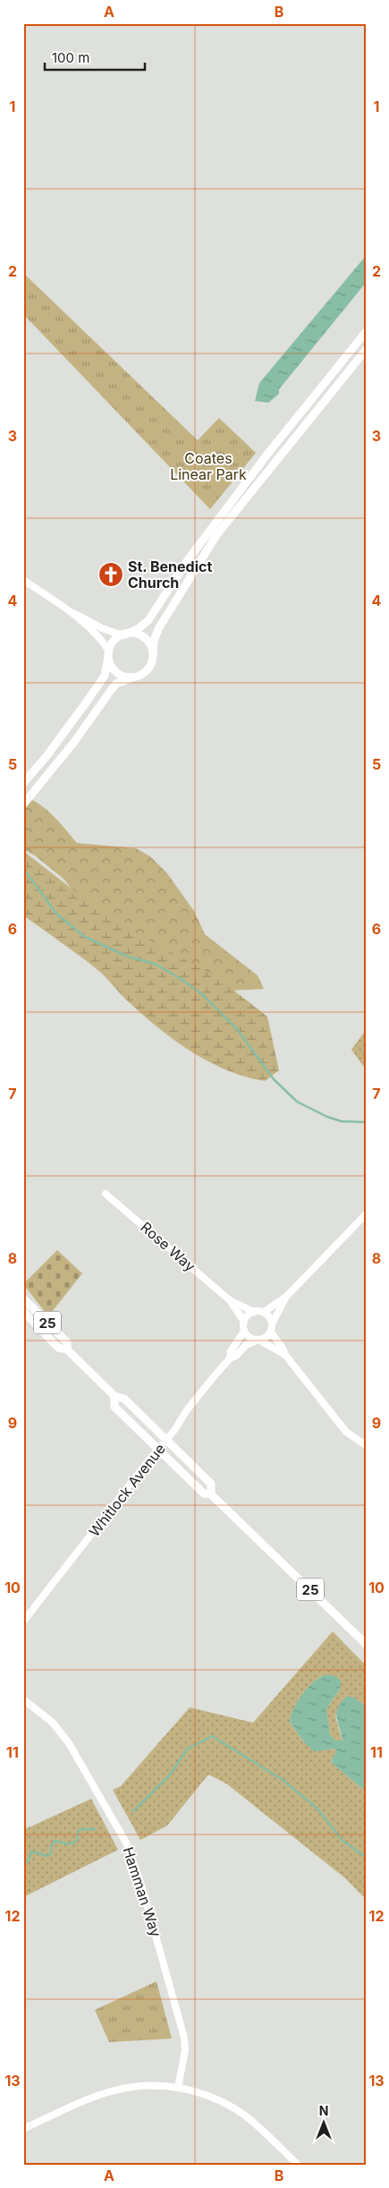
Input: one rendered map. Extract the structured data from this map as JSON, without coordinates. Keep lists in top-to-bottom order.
{
  "streets": {
    "main road": ["25"],
    "street": ["Rose Way", "Whitlock Avenue", "Hamman Way"]
  },
  "crossings": [
    ["Rose Way", "Whitlock Avenue"],
    ["25", "Whitlock Avenue"]
  ],
  "parks": ["Coates Linear Park"],
  "places": {
    "church": ["St. Benedict Church"]
  },
  "scale_bar": "100 m",
  "north": "top",
  "grid": {
    "columns": ["A", "B"],
    "rows": [
      "1",
      "2",
      "3",
      "4",
      "5",
      "6",
      "7",
      "8",
      "9",
      "10",
      "11",
      "12",
      "13"
    ]
  }
}
